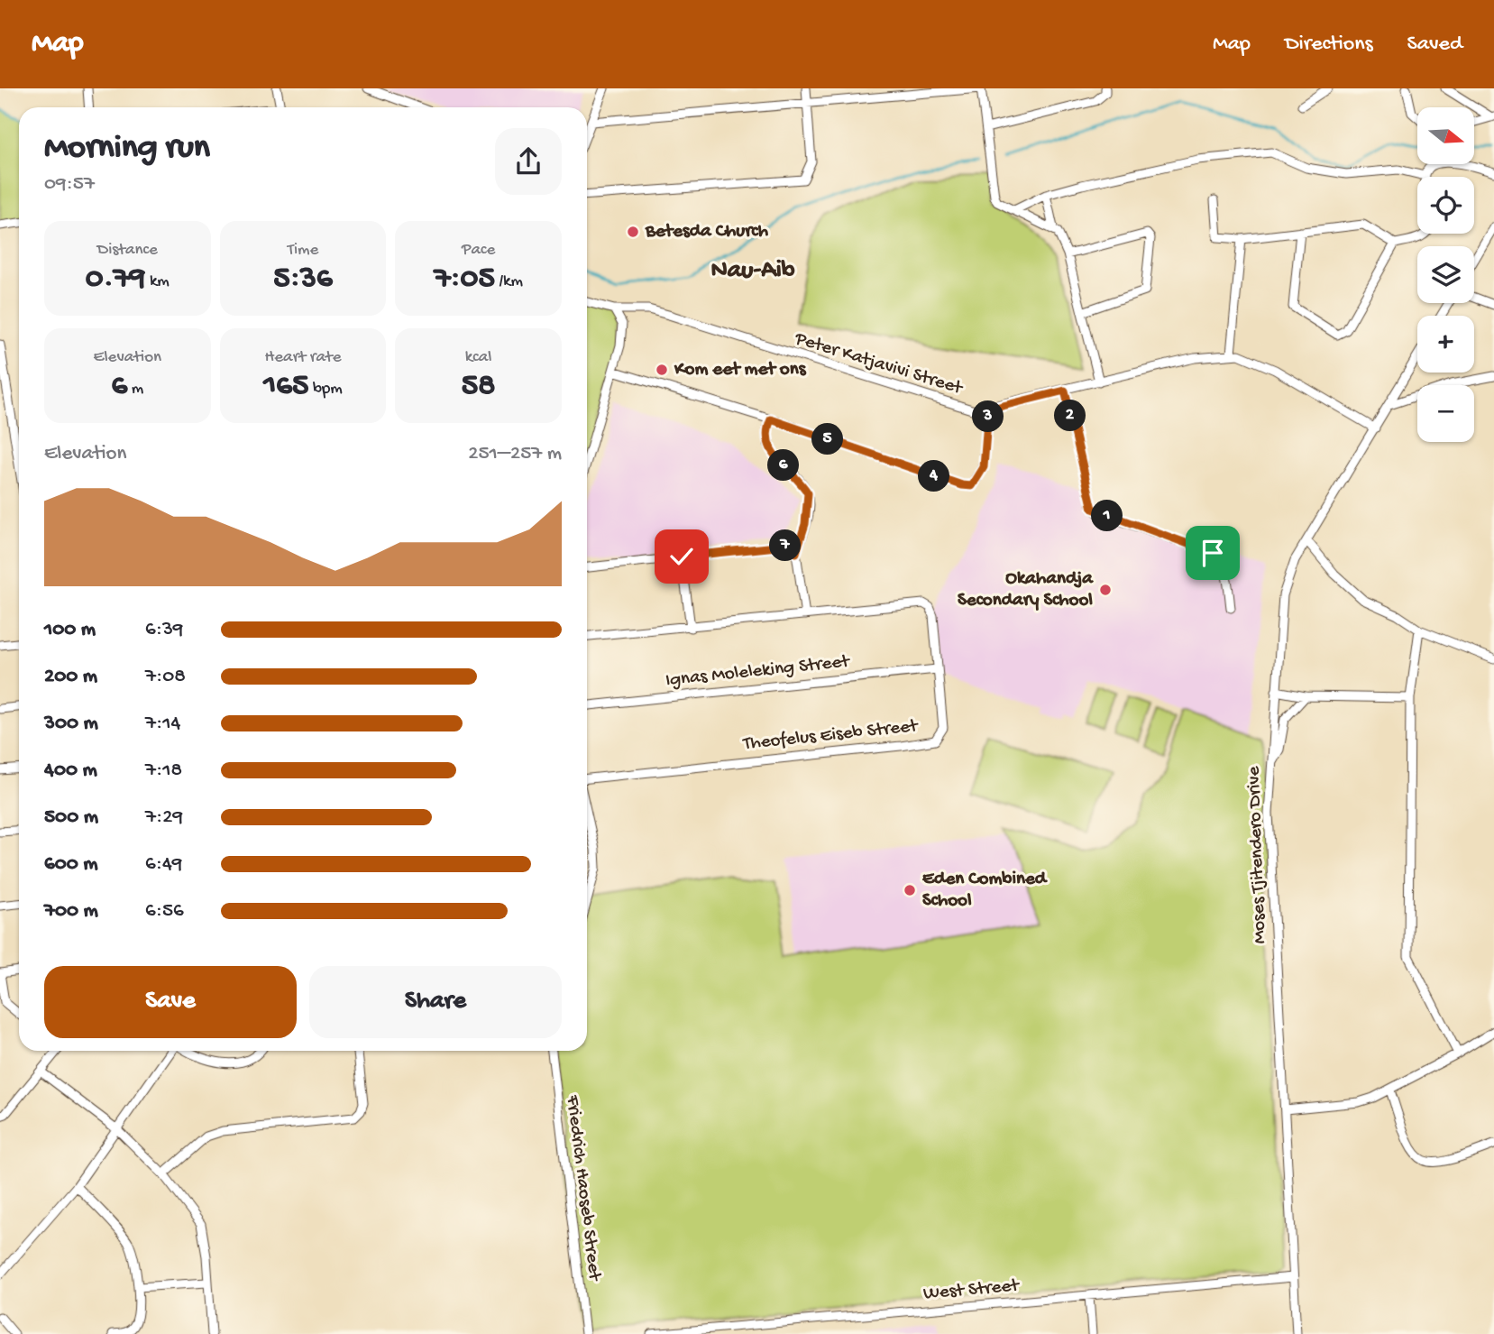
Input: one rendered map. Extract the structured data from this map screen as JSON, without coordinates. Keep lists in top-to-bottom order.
{
  "streets": {
    "street": [
      "Peter Katjavivi Street",
      "Ignas Moleleking Street",
      "Theofelus Eiseb Street",
      "Moses Tjitendero Drive",
      "Friedrich Haoseb Street",
      "West Street"
    ]
  },
  "crossings": [
    ["Peter Katjavivi Street", "Moses Tjitendero Drive"],
    ["Ignas Moleleking Street", "Theofelus Eiseb Street"],
    ["Moses Tjitendero Drive", "West Street"]
  ],
  "districts": ["Nau-Aib"],
  "places": [
    "Betesda Church",
    "Kom eet met ons",
    "Okahandja Secondary School",
    "Eden Combined School"
  ],
  "north": "right",
  "page": {
    "header": "Map",
    "nav": ["Map", "Directions", "Saved"],
    "map_buttons": ["+", "−"],
    "heading": ["Morning run", "09:57"],
    "stats": [
      ["Distance", "0.79 km"],
      ["Time", "5:36"],
      ["Pace", "7:05 /km"],
      ["Elevation", "6 m"],
      ["Heart rate", "165 bpm"],
      ["kcal", "58"]
    ],
    "pins": [
      "2",
      "3",
      "5",
      "6",
      "4",
      "1",
      "7"
    ],
    "chart": ["Elevation", "251–257 m"],
    "list": [
      {
        "name": "100 m",
        "note": "6:39"
      },
      {
        "name": "200 m",
        "note": "7:08"
      },
      {
        "name": "300 m",
        "note": "7:14"
      },
      {
        "name": "400 m",
        "note": "7:18"
      },
      {
        "name": "500 m",
        "note": "7:29"
      },
      {
        "name": "600 m",
        "note": "6:49"
      },
      {
        "name": "700 m",
        "note": "6:56"
      }
    ],
    "buttons": ["Save", "Share"]
  }
}
